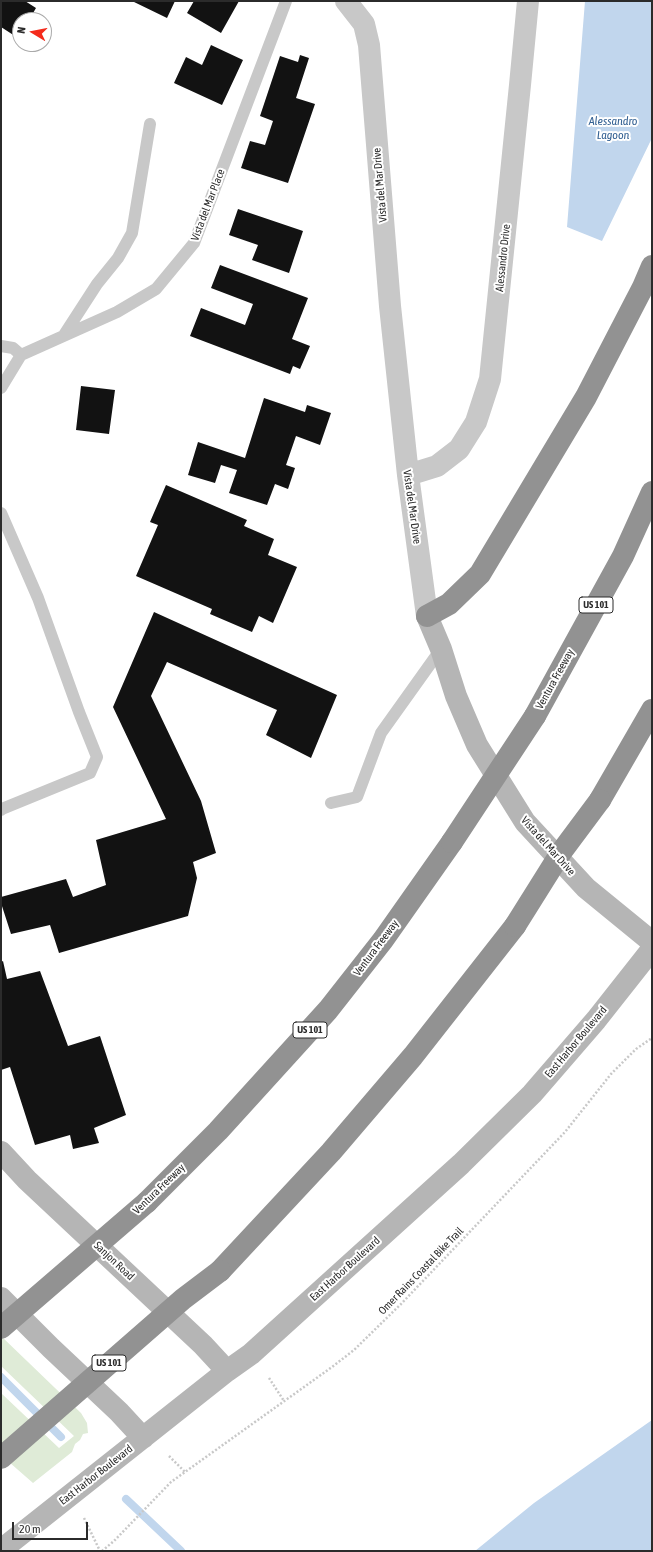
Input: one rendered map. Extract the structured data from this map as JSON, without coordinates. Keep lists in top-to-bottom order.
{
  "streets": {
    "highway": ["US 101", "Ventura Freeway"],
    "main road": ["Vista del Mar Drive", "East Harbor Boulevard", "Sanjon Road"],
    "street": ["Alessandro Drive"],
    "lane": ["Vista del Mar Place"],
    "path": ["Omer Rains Coastal Bike Trail"]
  },
  "crossings": [
    ["Vista del Mar Drive", "Alessandro Drive"],
    ["East Harbor Boulevard", "Sanjon Road"]
  ],
  "water": ["Alessandro Lagoon"],
  "scale_bar": "20 m",
  "north": "left"
}
